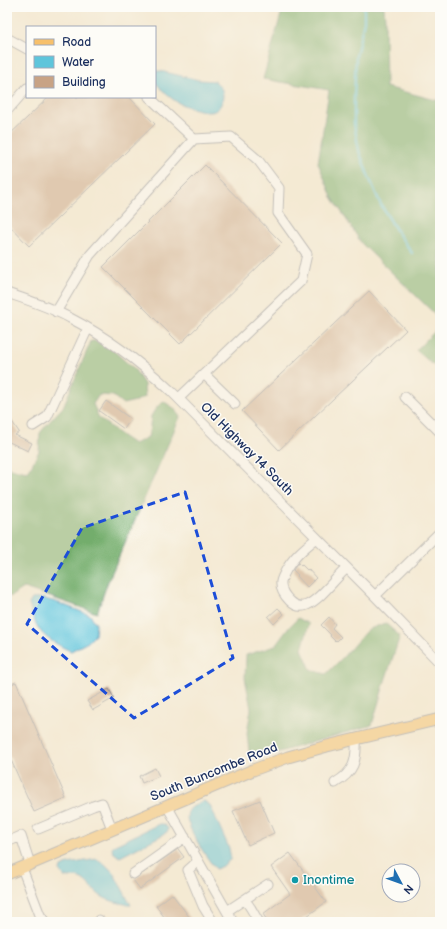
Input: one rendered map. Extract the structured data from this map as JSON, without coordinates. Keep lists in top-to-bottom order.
{
  "streets": {
    "main road": ["South Buncombe Road"],
    "street": ["Old Highway 14 South"]
  },
  "places": ["Inontime"],
  "legend": ["Road", "Water", "Building"],
  "north": "bottom right"
}
